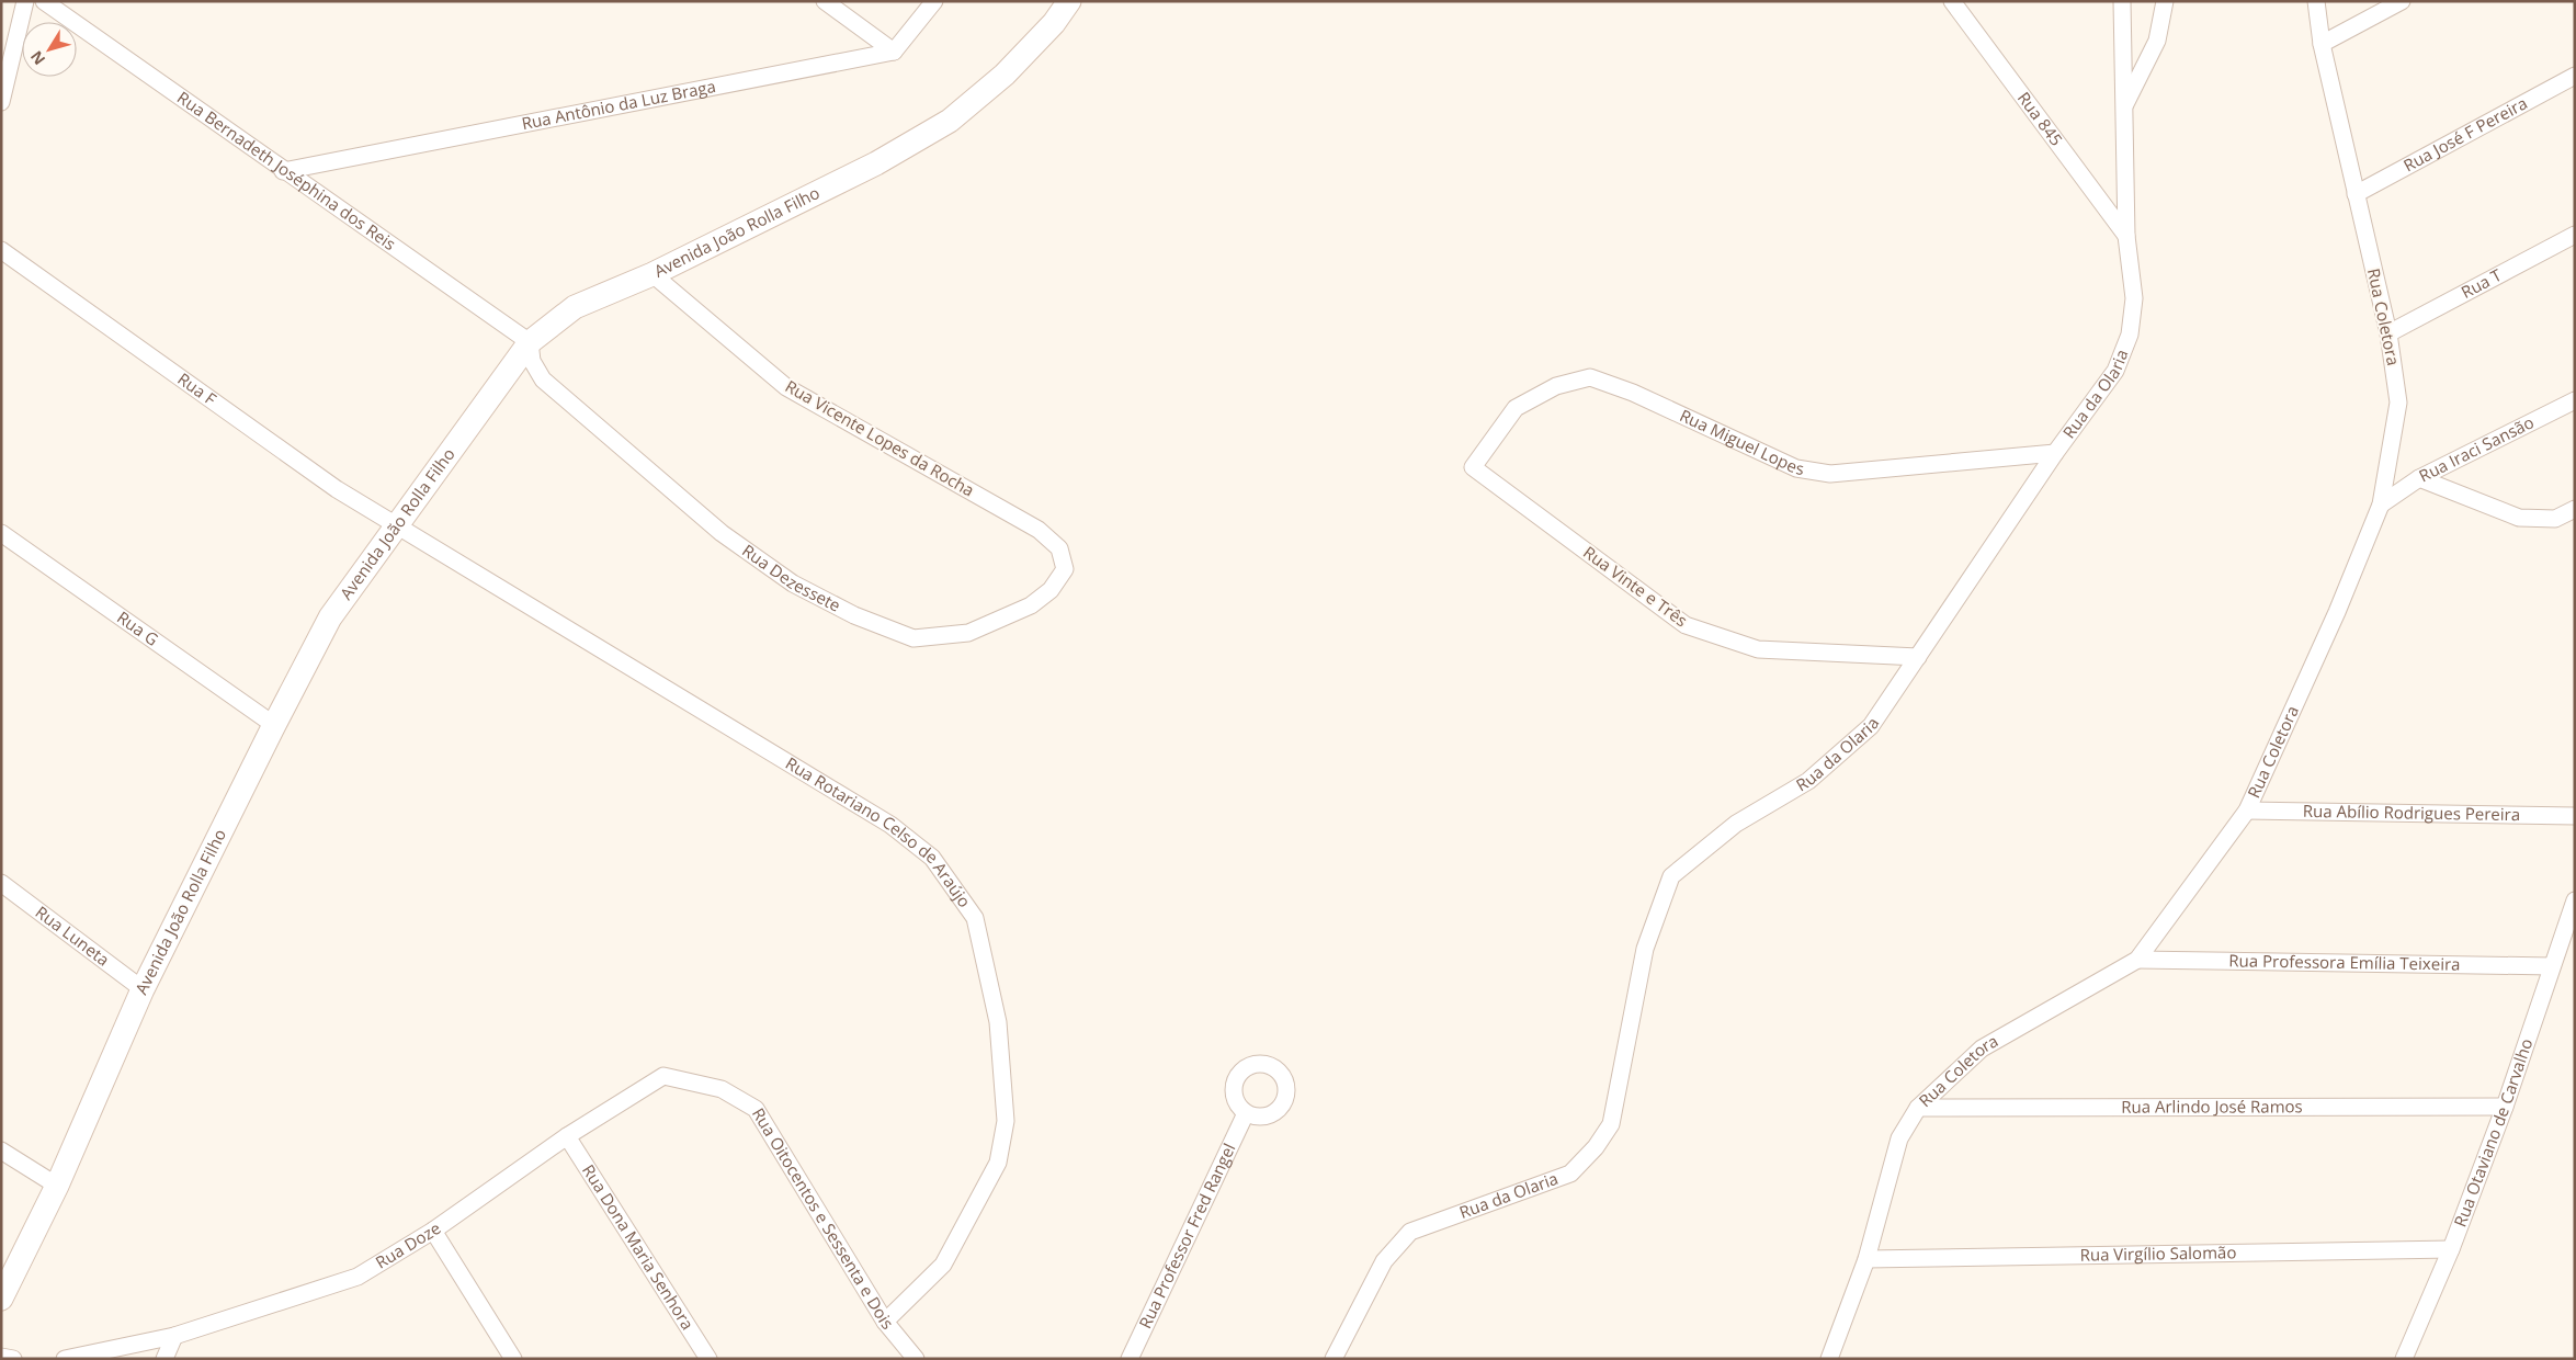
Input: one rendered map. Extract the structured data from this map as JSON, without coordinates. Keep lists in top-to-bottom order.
{
  "streets": {
    "street": [
      "Rua Antônio da Luz Braga",
      "Rua 845",
      "Rua José F Pereira",
      "Rua Bernadeth Joséphina dos Reis",
      "Avenida João Rolla Filho",
      "Rua T",
      "Rua Coletora",
      "Rua F",
      "Rua da Olaria",
      "Rua Vicente Lopes da Rocha",
      "Rua Miguel Lopes",
      "Rua Iraci Sansão",
      "Rua Dezessete",
      "Rua Vinte e Três",
      "Rua G",
      "Rua Abílio Rodrigues Pereira",
      "Rua Rotariano Celso de Araújo",
      "Rua Luneta",
      "Rua Professora Emília Teixeira",
      "Rua Arlindo José Ramos",
      "Rua Otaviano de Carvalho",
      "Rua Oitocentos e Sessenta e Dois",
      "Rua Professor Fred Rangel",
      "Rua Doze",
      "Rua Dona Maria Senhora",
      "Rua Virgílio Salomão"
    ]
  },
  "crossings": [
    ["Rua Antônio da Luz Braga", "Rua Bernadeth Joséphina dos Reis"],
    ["Rua 845", "Rua da Olaria"],
    ["Rua José F Pereira", "Rua Coletora"],
    ["Rua Bernadeth Joséphina dos Reis", "Avenida João Rolla Filho"],
    ["Rua Bernadeth Joséphina dos Reis", "Rua Dezessete"],
    ["Avenida João Rolla Filho", "Rua F"],
    ["Avenida João Rolla Filho", "Rua Vicente Lopes da Rocha"],
    ["Avenida João Rolla Filho", "Rua Dezessete"],
    ["Avenida João Rolla Filho", "Rua G"],
    ["Avenida João Rolla Filho", "Rua Rotariano Celso de Araújo"],
    ["Avenida João Rolla Filho", "Rua Luneta"],
    ["Rua T", "Rua Coletora"],
    ["Rua Coletora", "Rua Iraci Sansão"],
    ["Rua Coletora", "Rua Abílio Rodrigues Pereira"],
    ["Rua Coletora", "Rua Professora Emília Teixeira"],
    ["Rua Coletora", "Rua Arlindo José Ramos"],
    ["Rua Coletora", "Rua Virgílio Salomão"],
    ["Rua F", "Rua Rotariano Celso de Araújo"],
    ["Rua da Olaria", "Rua Miguel Lopes"],
    ["Rua da Olaria", "Rua Vinte e Três"],
    ["Rua Vicente Lopes da Rocha", "Rua Dezessete"],
    ["Rua Miguel Lopes", "Rua Vinte e Três"],
    ["Rua Rotariano Celso de Araújo", "Rua Oitocentos e Sessenta e Dois"],
    ["Rua Professora Emília Teixeira", "Rua Otaviano de Carvalho"],
    ["Rua Arlindo José Ramos", "Rua Otaviano de Carvalho"],
    ["Rua Otaviano de Carvalho", "Rua Virgílio Salomão"],
    ["Rua Oitocentos e Sessenta e Dois", "Rua Doze"],
    ["Rua Doze", "Rua Dona Maria Senhora"]
  ],
  "north": "bottom left"
}
